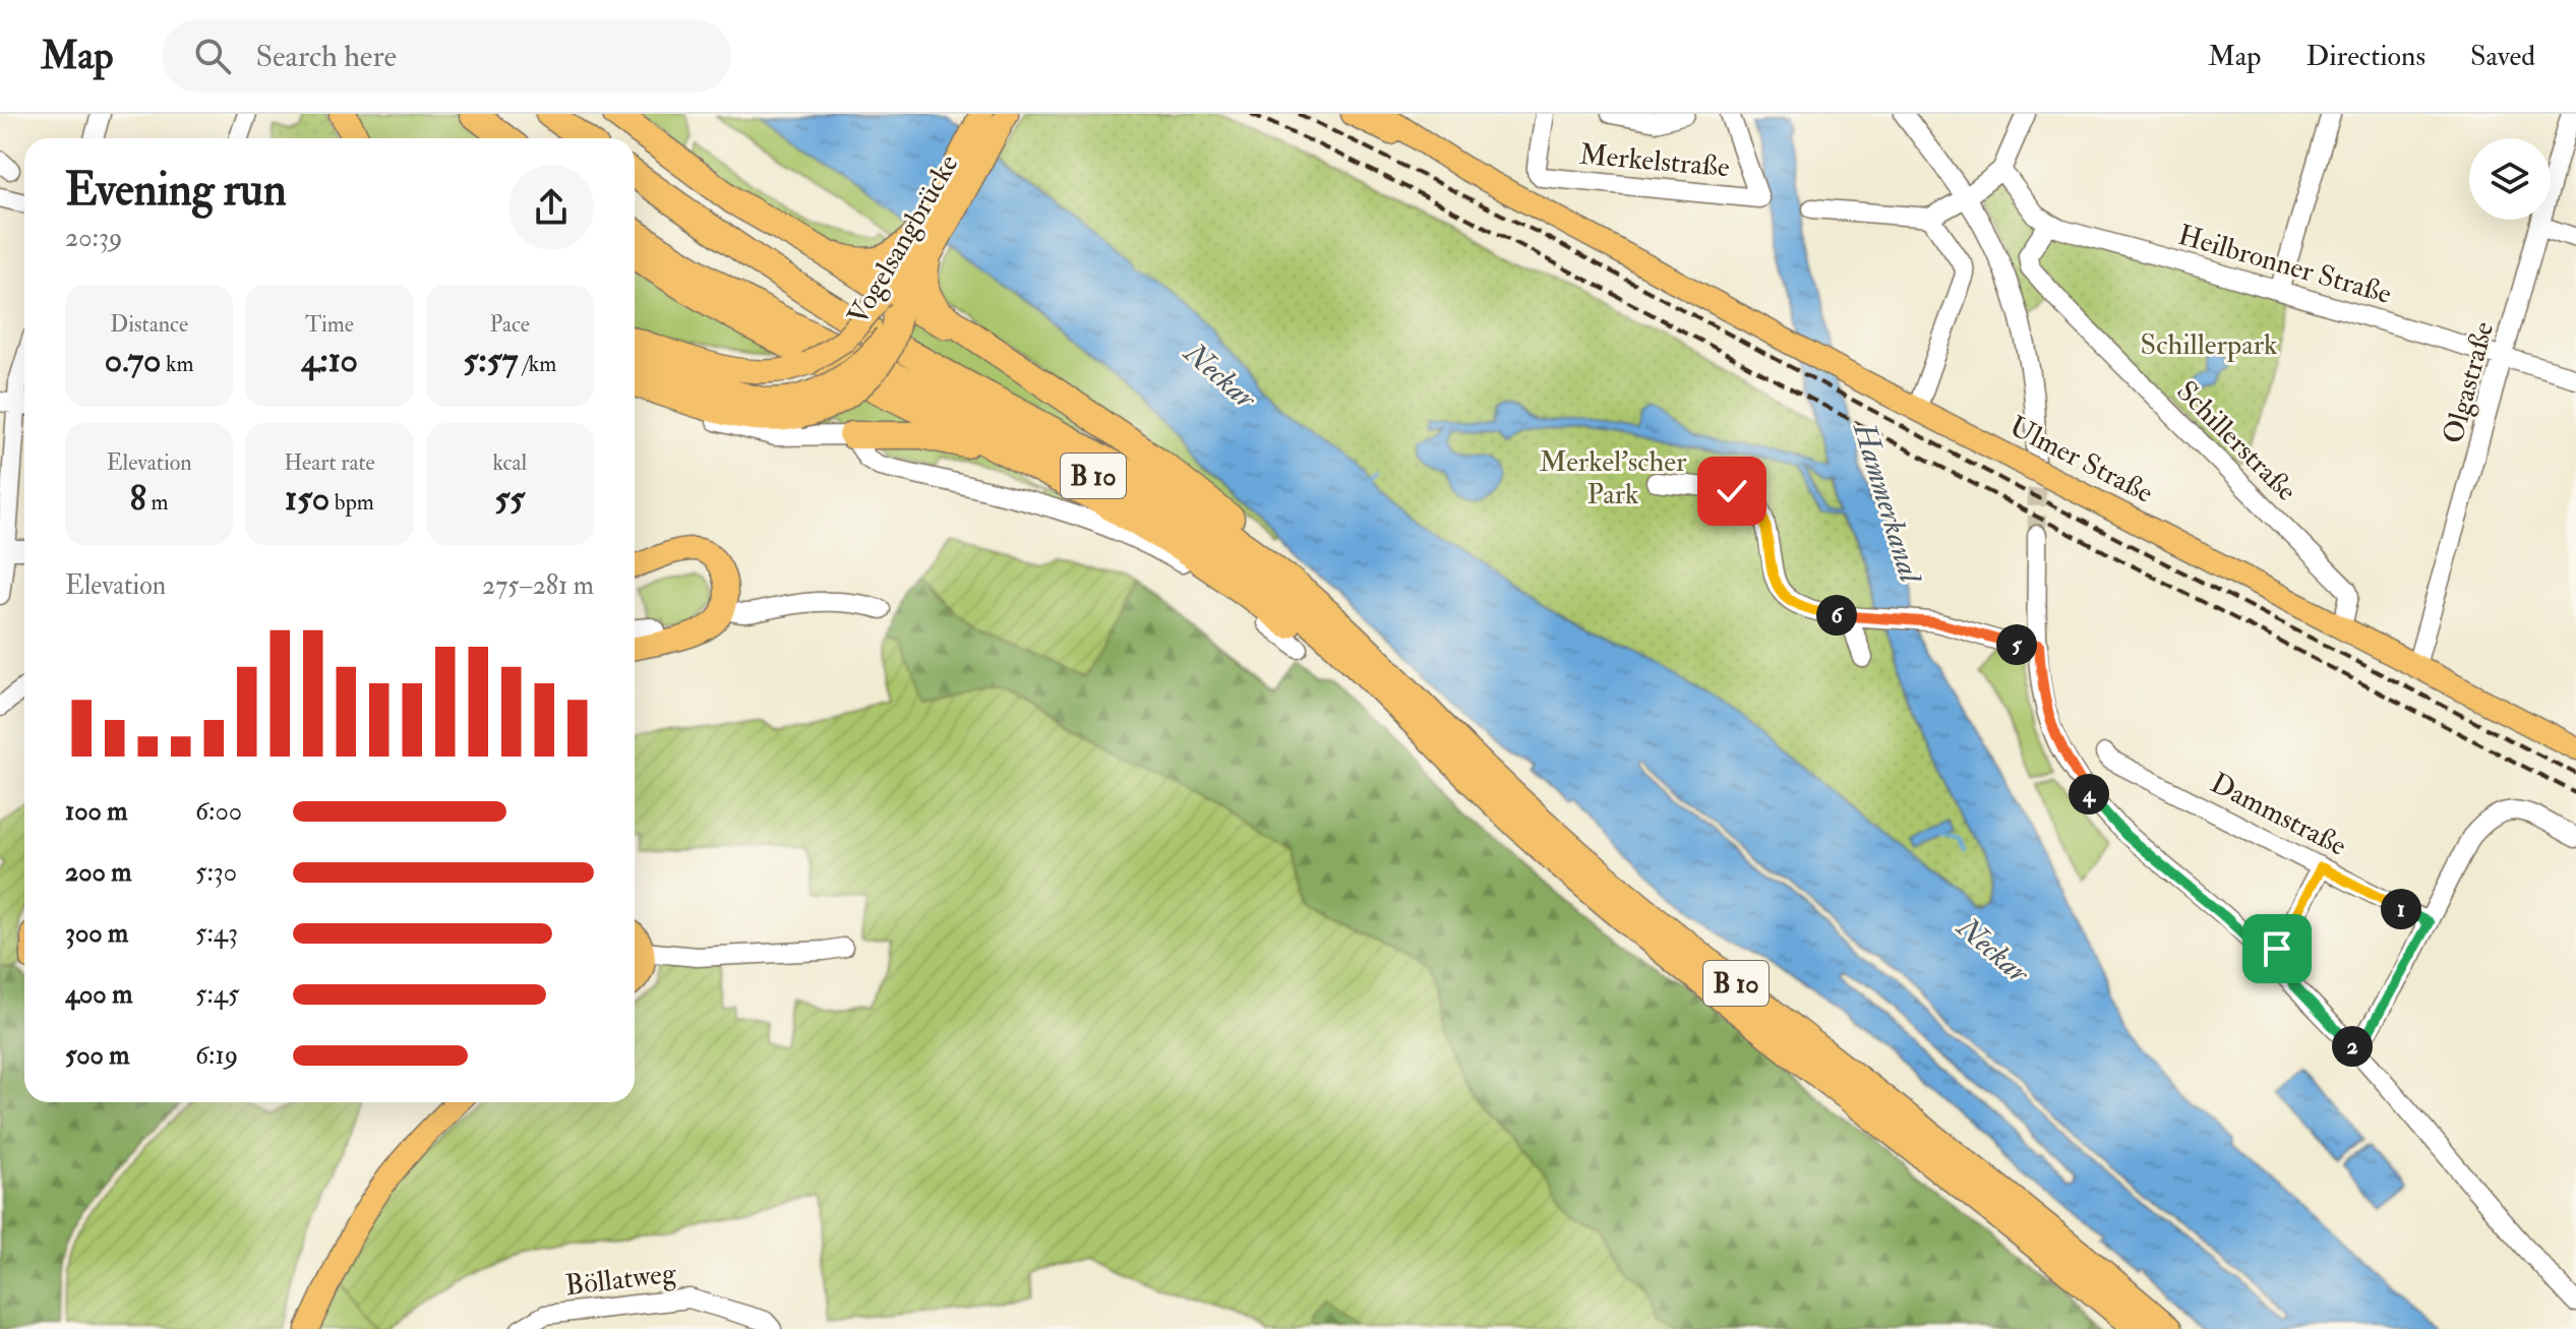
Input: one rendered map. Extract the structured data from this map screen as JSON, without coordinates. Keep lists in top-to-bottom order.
{
  "streets": {
    "highway": ["B 10"],
    "main road": ["Vogelsangbrücke", "Ulmer Straße"],
    "street": [
      "Merkelstraße",
      "Heilbronner Straße",
      "Olgastraße",
      "Schillerstraße",
      "Dammstraße",
      "Böllatweg"
    ]
  },
  "crossings": [
    ["Heilbronner Straße", "Olgastraße"],
    ["Heilbronner Straße", "Schillerstraße"],
    ["Olgastraße", "Ulmer Straße"],
    ["Schillerstraße", "Ulmer Straße"]
  ],
  "water": ["Neckar", "Hammerkanal"],
  "parks": ["Schillerpark", "Merkel'scher Park"],
  "page": {
    "header": "Map",
    "search": "Search here",
    "nav": ["Map", "Directions", "Saved"],
    "heading": ["Evening run", "20:39"],
    "stats": [
      ["Distance", "0.70 km"],
      ["Time", "4:10"],
      ["Pace", "5:57 /km"],
      ["Elevation", "8 m"],
      ["Heart rate", "150 bpm"],
      ["kcal", "55"]
    ],
    "chart": ["Elevation", "275–281 m"],
    "pins": [
      "6",
      "5",
      "4",
      "1",
      "2"
    ],
    "list": [
      {
        "name": "100 m",
        "note": "6:00"
      },
      {
        "name": "200 m",
        "note": "5:30"
      },
      {
        "name": "300 m",
        "note": "5:43"
      },
      {
        "name": "400 m",
        "note": "5:45"
      },
      {
        "name": "500 m",
        "note": "6:19"
      }
    ]
  }
}
